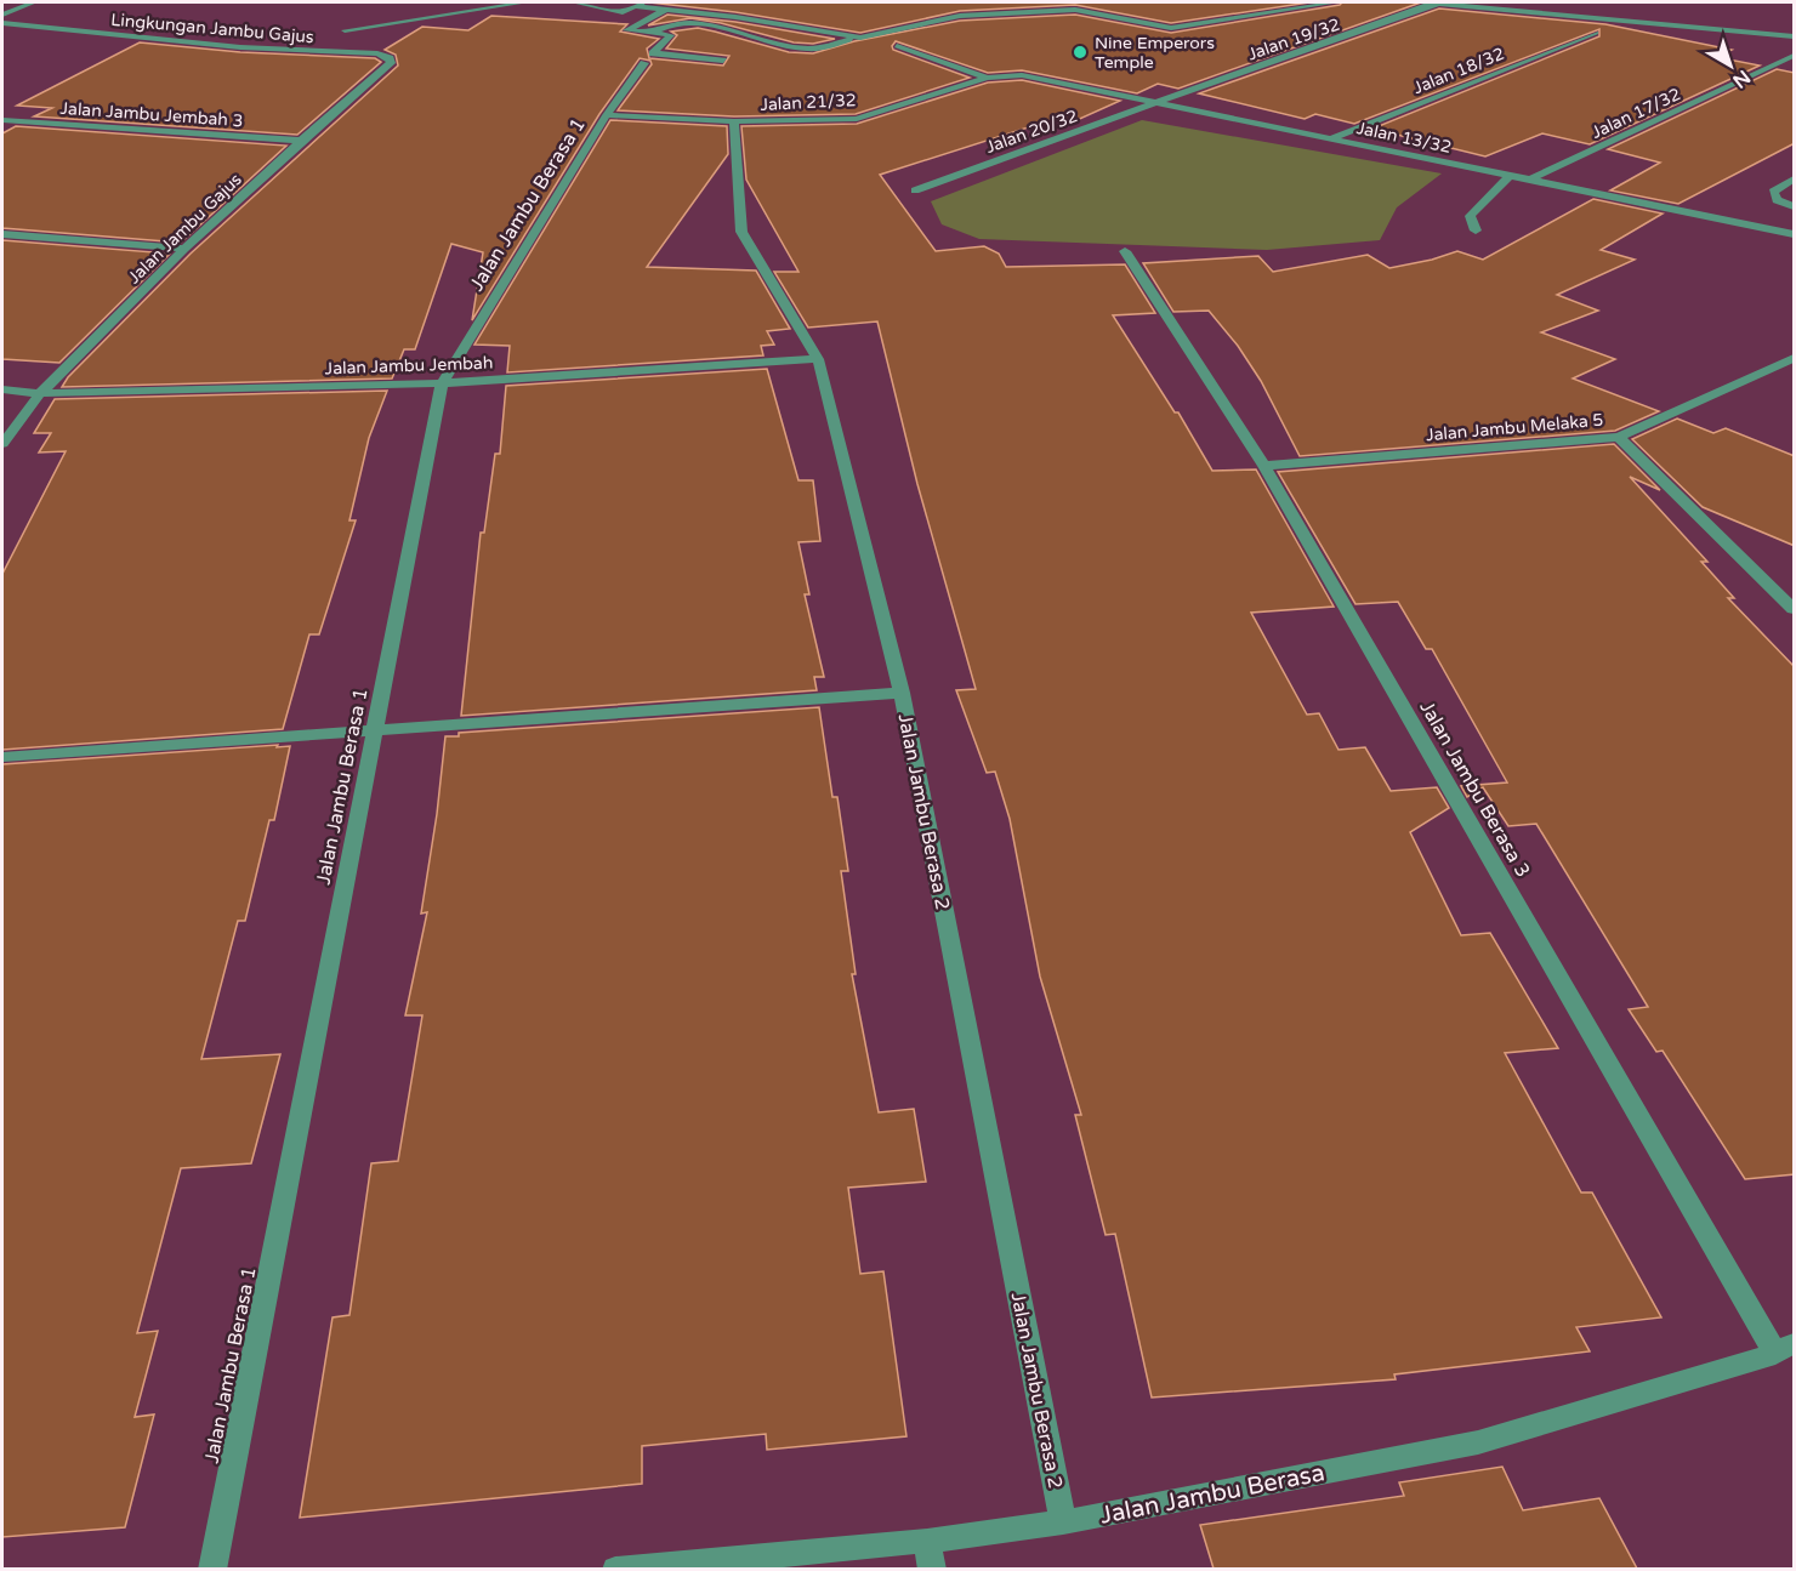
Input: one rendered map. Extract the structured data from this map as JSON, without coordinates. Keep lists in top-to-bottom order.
{
  "streets": {
    "street": [
      "Lingkungan Jambu Gajus",
      "Jalan 19/32",
      "Jalan 18/32",
      "Jalan 21/32",
      "Jalan 17/32",
      "Jalan Jambu Jembah 3",
      "Jalan 20/32",
      "Jalan 13/32",
      "Jalan Jambu Berasa 1",
      "Jalan Jambu Gajus",
      "Jalan Jambu Jembah",
      "Jalan Jambu Melaka 5",
      "Jalan Jambu Berasa 3",
      "Jalan Jambu Berasa 2",
      "Jalan Jambu Berasa"
    ]
  },
  "crossings": [
    ["Lingkungan Jambu Gajus", "Jalan Jambu Gajus"],
    ["Jalan 19/32", "Jalan 20/32"],
    ["Jalan 19/32", "Jalan 13/32"],
    ["Jalan 18/32", "Jalan 13/32"],
    ["Jalan 21/32", "Jalan 13/32"],
    ["Jalan 21/32", "Jalan Jambu Berasa 1"],
    ["Jalan 21/32", "Jalan Jambu Berasa 2"],
    ["Jalan 17/32", "Jalan 13/32"],
    ["Jalan Jambu Jembah 3", "Jalan Jambu Gajus"],
    ["Jalan 20/32", "Jalan 13/32"],
    ["Jalan Jambu Berasa 1", "Jalan Jambu Jembah"],
    ["Jalan Jambu Gajus", "Jalan Jambu Jembah"],
    ["Jalan Jambu Jembah", "Jalan Jambu Berasa 2"],
    ["Jalan Jambu Melaka 5", "Jalan Jambu Berasa 3"],
    ["Jalan Jambu Berasa 3", "Jalan Jambu Berasa"],
    ["Jalan Jambu Berasa 2", "Jalan Jambu Berasa"]
  ],
  "places": ["Nine Emperors Temple"],
  "north": "bottom right"
}
